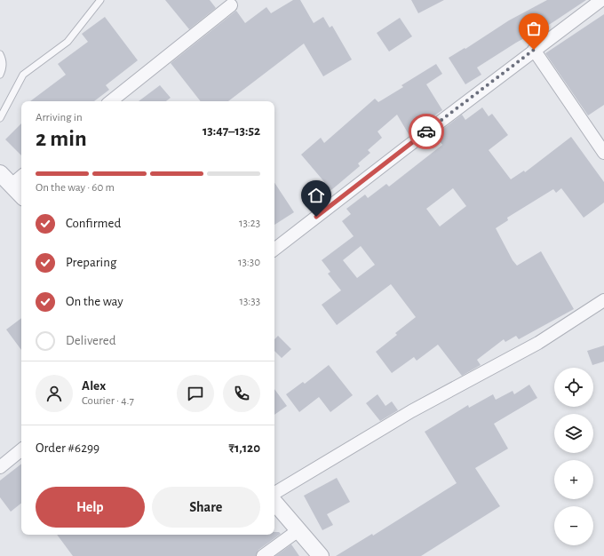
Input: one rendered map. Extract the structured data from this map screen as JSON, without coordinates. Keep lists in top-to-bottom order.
{
  "page": {
    "heading": ["2 min", "Arriving in", "13:47–13:52"],
    "panel": [
      "Alex",
      "Courier · 4.7",
      "Order #6299",
      "₹1,120"
    ],
    "bar": "On the way · 60 m",
    "list": [
      ["Confirmed", "13:23"],
      ["Preparing", "13:30"],
      ["On the way", "13:33"],
      "Delivered"
    ],
    "map_buttons": ["+", "−"],
    "buttons": ["Help", "Share"]
  }
}
